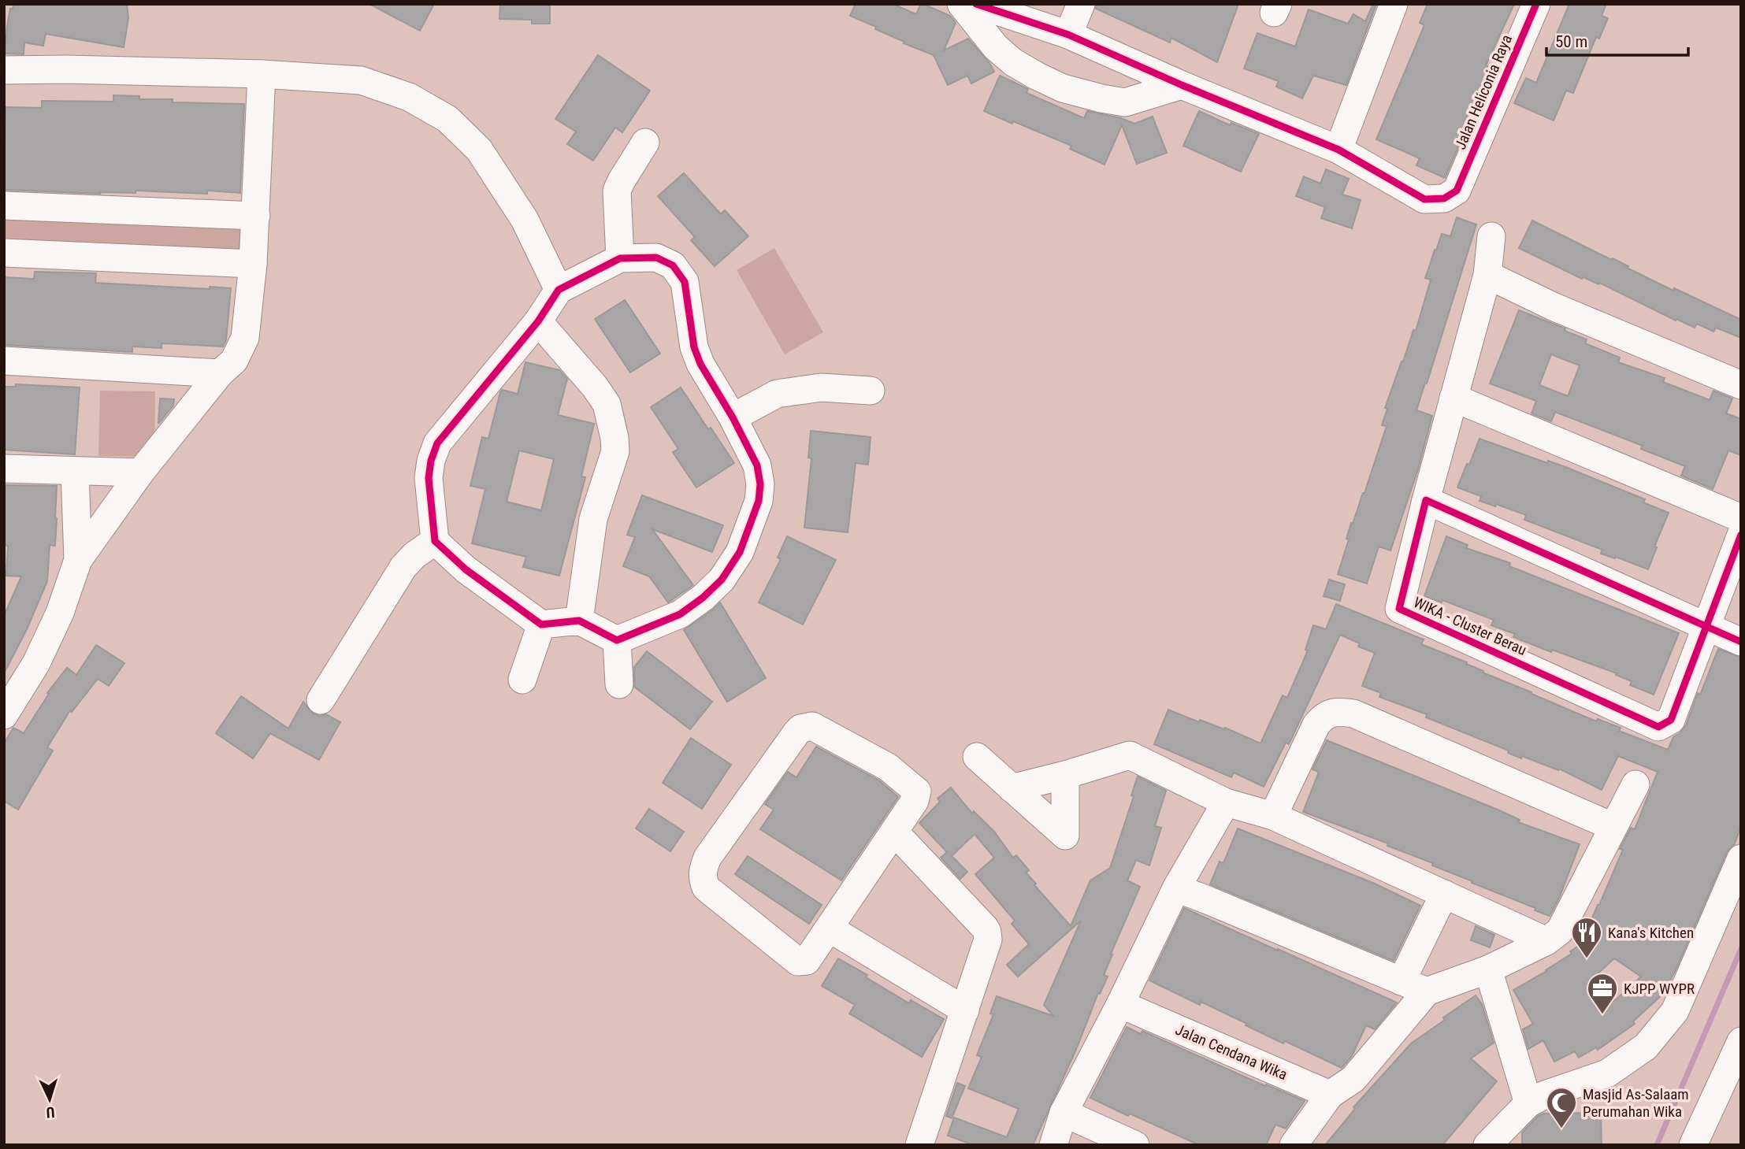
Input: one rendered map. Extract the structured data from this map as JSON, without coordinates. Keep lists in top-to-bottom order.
{
  "streets": {
    "street": ["Jalan Heliconia Raya", "WIKA - Cluster Berau", "Jalan Cendana Wika"]
  },
  "places": {
    "restaurant": ["Kana's Kitchen"],
    "office": ["KJPP WYPR"],
    "mosque": ["Masjid As-Salaam Perumahan Wika"]
  },
  "scale_bar": "50 m",
  "north": "bottom"
}
